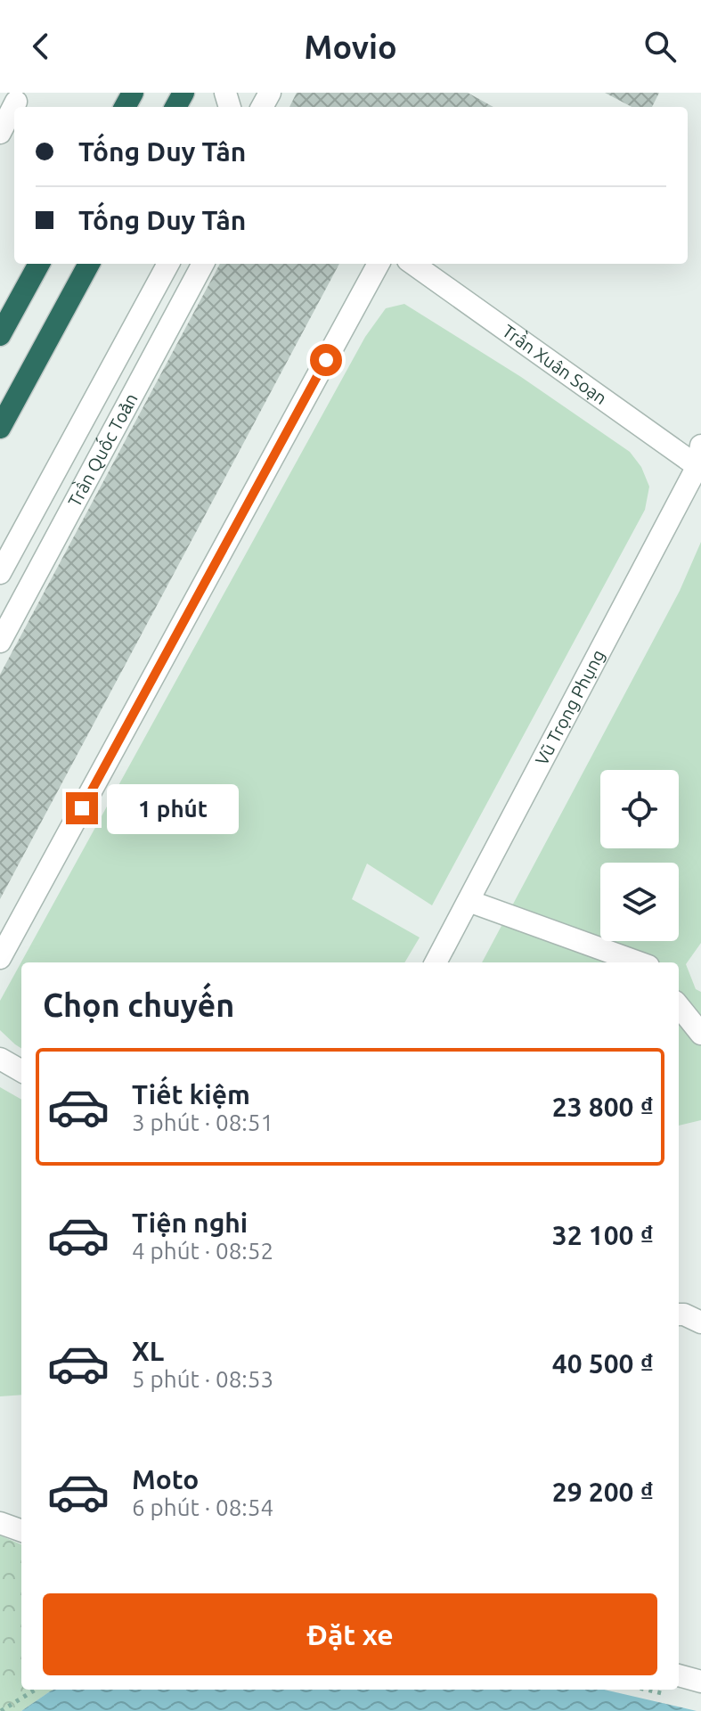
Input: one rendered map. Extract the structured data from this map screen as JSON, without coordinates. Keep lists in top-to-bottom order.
{
  "streets": {
    "street": ["Trần Xuân Soạn", "Trần Quốc Toản", "Vũ Trọng Phụng"]
  },
  "crossings": [
    ["Trần Xuân Soạn", "Vũ Trọng Phụng"]
  ],
  "page": {
    "header": "Movio",
    "banner": ["Tống Duy Tân", "Tống Duy Tân"],
    "bubble": "1 phút",
    "heading": "Chọn chuyến",
    "list": [
      {
        "name": "Tiết kiệm",
        "note": "3 phút · 08:51",
        "value": "23 800 ₫"
      },
      {
        "name": "Tiện nghi",
        "note": "4 phút · 08:52",
        "value": "32 100 ₫"
      },
      {
        "name": "XL",
        "note": "5 phút · 08:53",
        "value": "40 500 ₫"
      },
      {
        "name": "Moto",
        "note": "6 phút · 08:54",
        "value": "29 200 ₫"
      }
    ],
    "buttons": "Đặt xe"
  }
}
